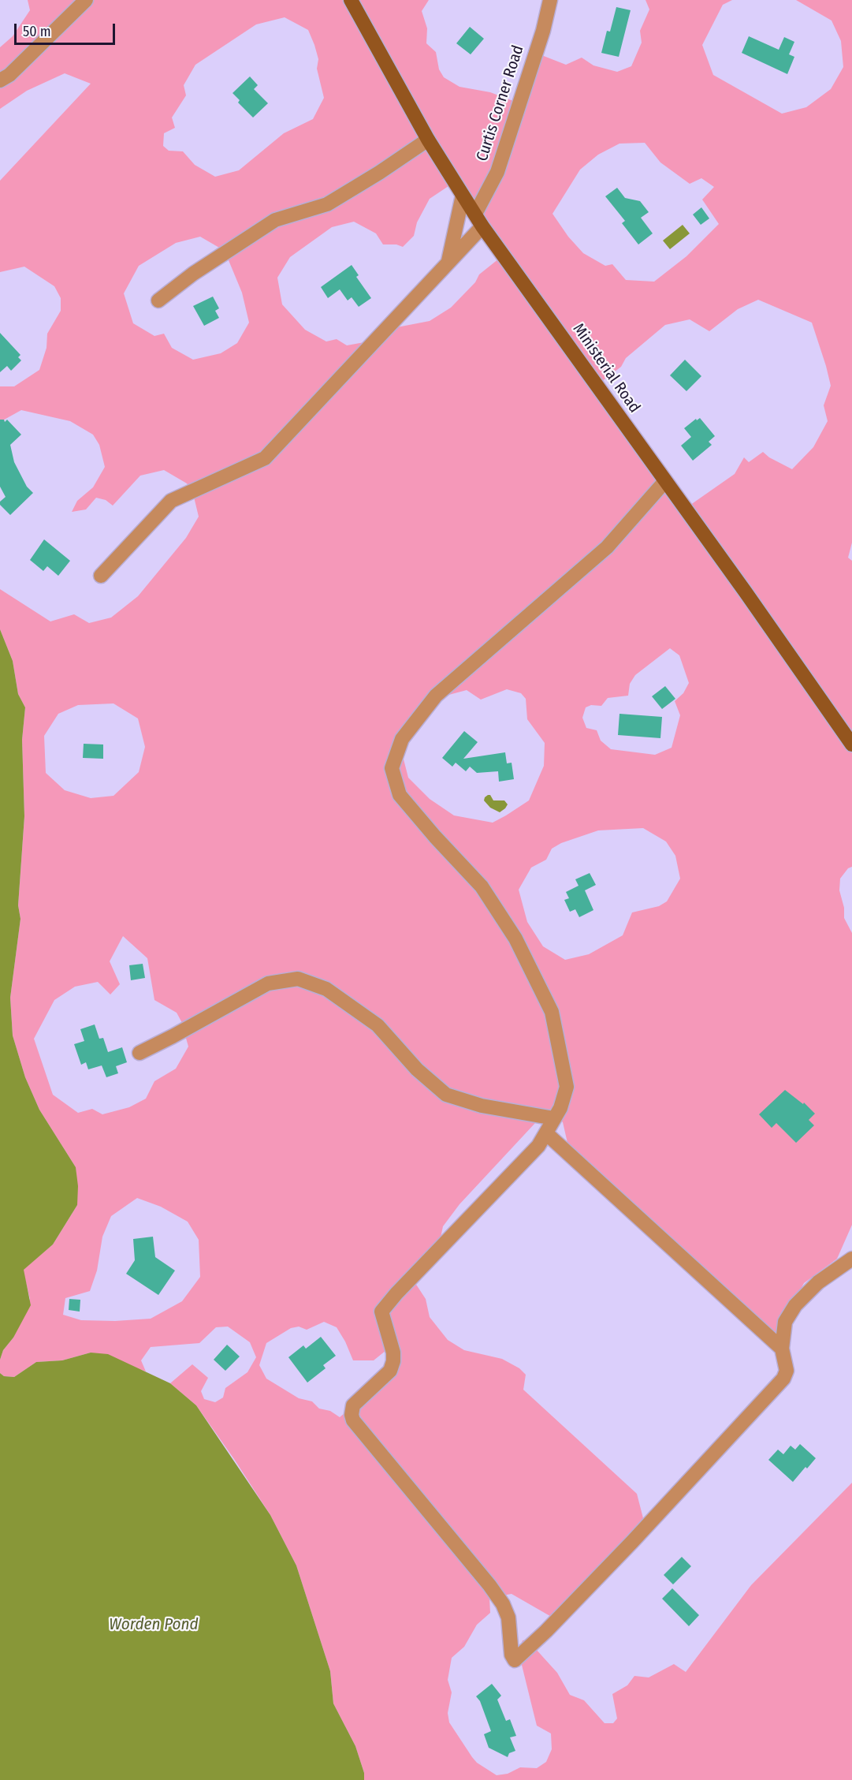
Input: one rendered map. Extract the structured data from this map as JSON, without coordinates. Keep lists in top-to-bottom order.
{
  "streets": {
    "main road": ["Ministerial Road"],
    "street": ["Curtis Corner Road"]
  },
  "crossings": [
    ["Curtis Corner Road", "Ministerial Road"]
  ],
  "water": ["Worden Pond"],
  "scale_bar": "50 m"
}
